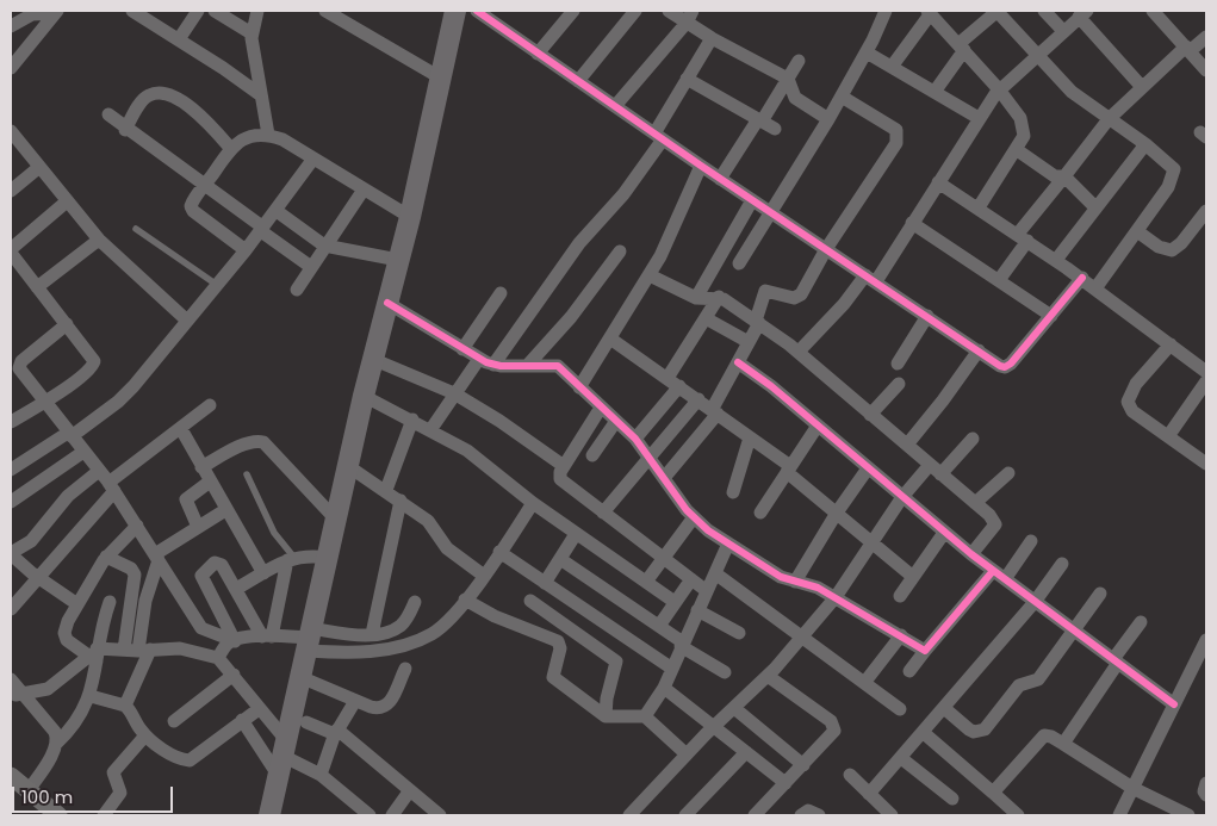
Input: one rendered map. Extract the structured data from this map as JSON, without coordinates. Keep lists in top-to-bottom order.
{
  "scale_bar": "100 m"
}
